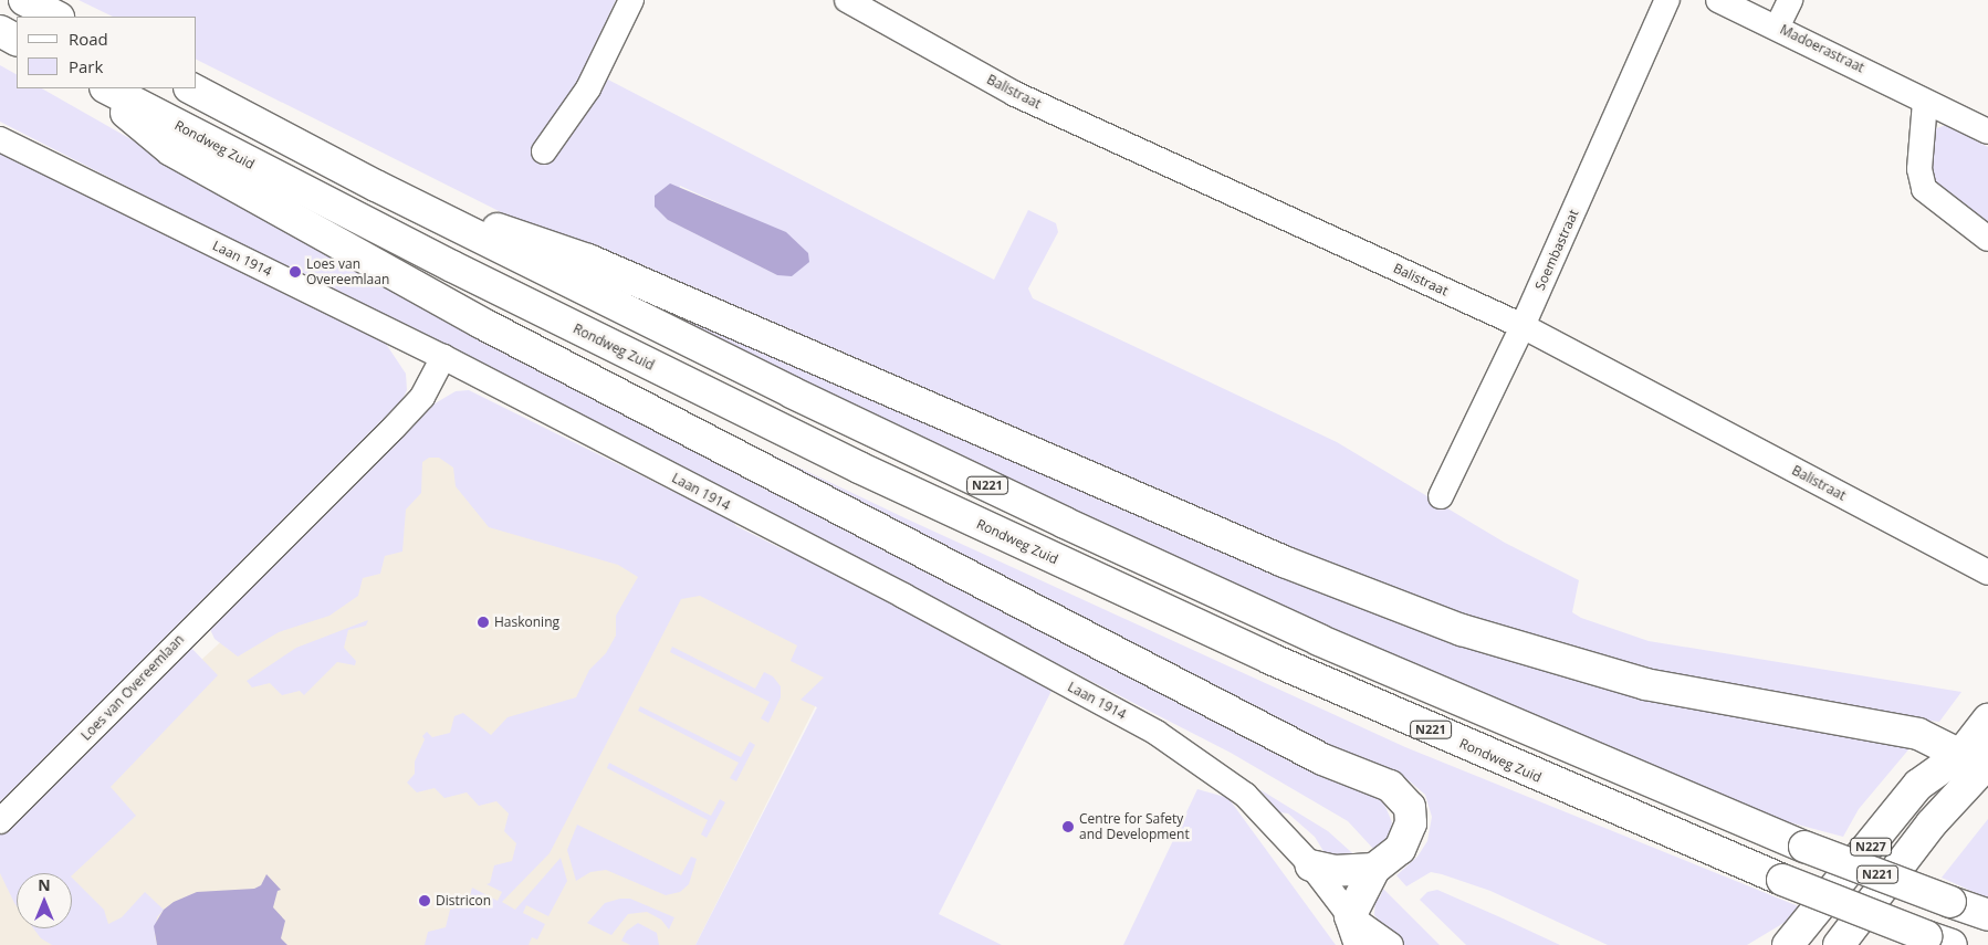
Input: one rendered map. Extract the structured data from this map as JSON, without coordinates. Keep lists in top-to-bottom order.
{
  "streets": {
    "main road": [
      "Rondweg Zuid",
      "Laan 1914",
      "N221",
      "N227"
    ],
    "street": [
      "Madoerastraat",
      "Balistraat",
      "Soembastraat",
      "Loes van Overeemlaan"
    ]
  },
  "crossings": [
    ["Balistraat", "Soembastraat"],
    ["Laan 1914", "Loes van Overeemlaan"],
    ["N221", "N227"]
  ],
  "places": [
    "Loes van Overeemlaan",
    "Haskoning",
    "Centre for Safety and Development",
    "Districon"
  ],
  "legend": ["Road", "Park"],
  "north": "top"
}
